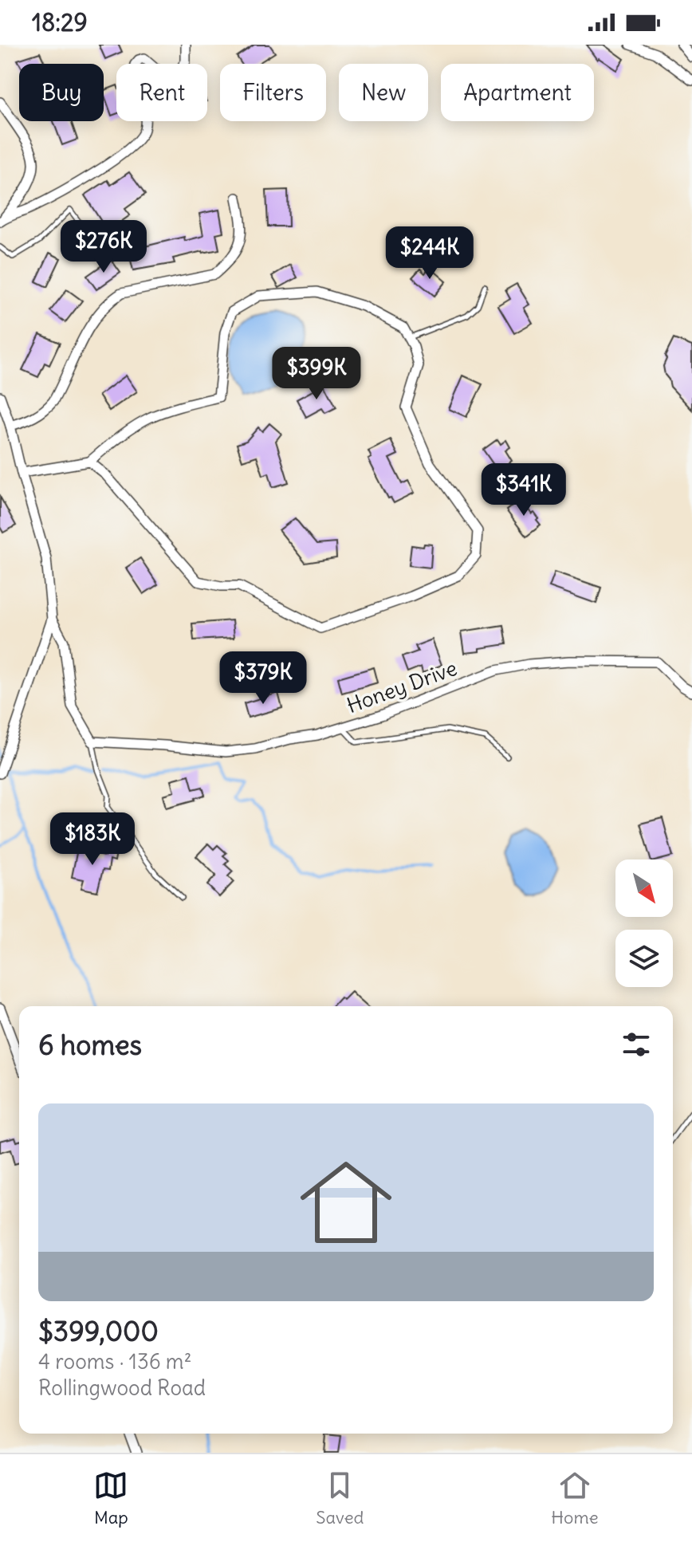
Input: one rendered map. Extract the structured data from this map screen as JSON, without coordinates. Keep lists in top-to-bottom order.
{
  "streets": {
    "street": ["Honey Drive"]
  },
  "north": "bottom right",
  "page": {
    "status": "18:29",
    "chip": [
      "Buy",
      "Rent",
      "Filters",
      "New",
      "Apartment"
    ],
    "price": [
      "$276K",
      "$244K",
      "$399K",
      "$341K",
      "$379K",
      "$183K"
    ],
    "heading": "6 homes",
    "list": [
      {
        "name": "$399,000",
        "note": "4 rooms · 136 m² · Rollingwood Road"
      }
    ],
    "tabs": ["Map", "Saved", "Home"]
  }
}
